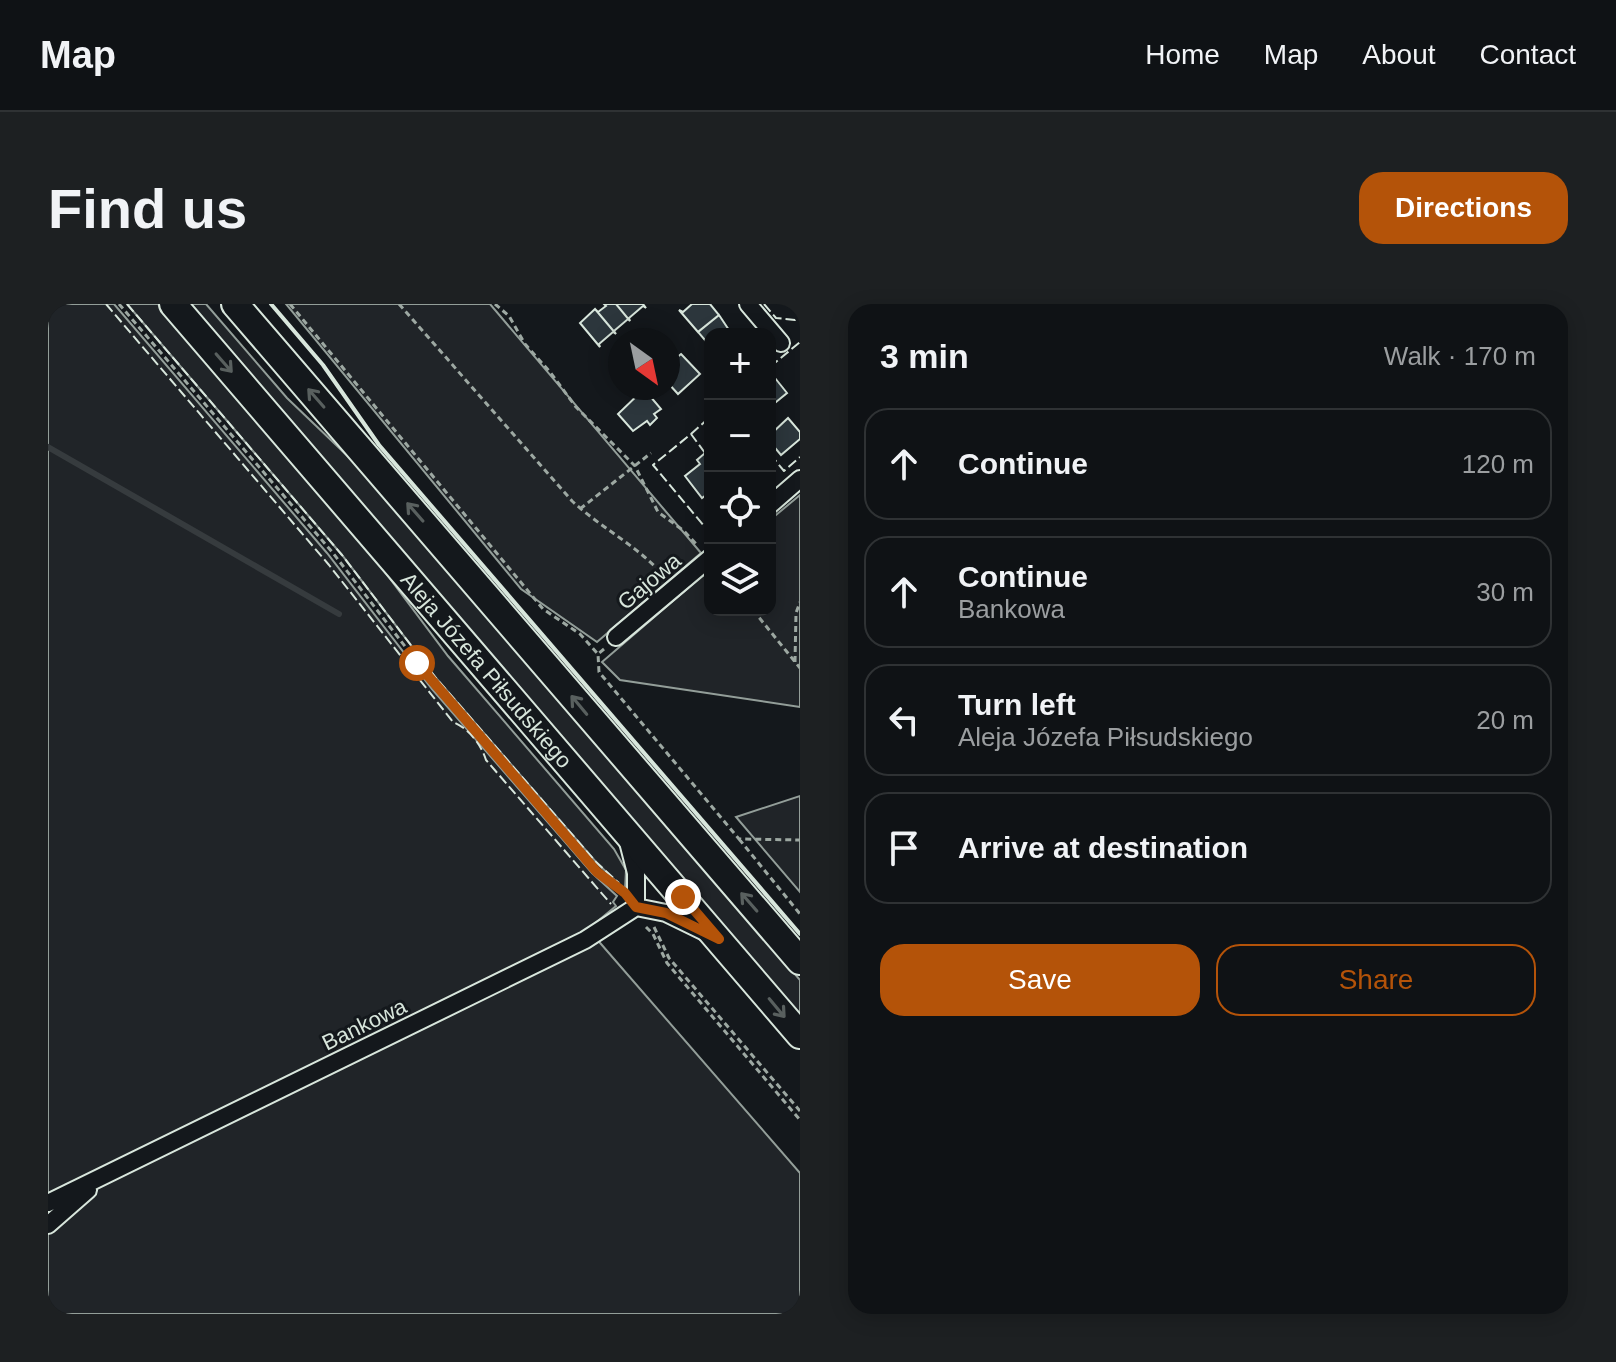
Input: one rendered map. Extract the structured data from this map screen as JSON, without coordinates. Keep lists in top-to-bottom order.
{
  "streets": {
    "main road": ["Aleja Józefa Piłsudskiego"],
    "street": ["Gajowa", "Bankowa"]
  },
  "north": "bottom right",
  "page": {
    "header": "Map",
    "nav": [
      "Home",
      "Map",
      "About",
      "Contact"
    ],
    "buttons": [
      "Directions",
      ["Save", "Share"]
    ],
    "title": "Find us",
    "heading": ["3 min", "Walk · 170 m"],
    "map_buttons": ["+", "−"],
    "list": [
      ["Continue", "120 m"],
      ["Continue", "Bankowa", "30 m"],
      ["Turn left", "Aleja Józefa Piłsudskiego", "20 m"],
      "Arrive at destination"
    ]
  }
}
